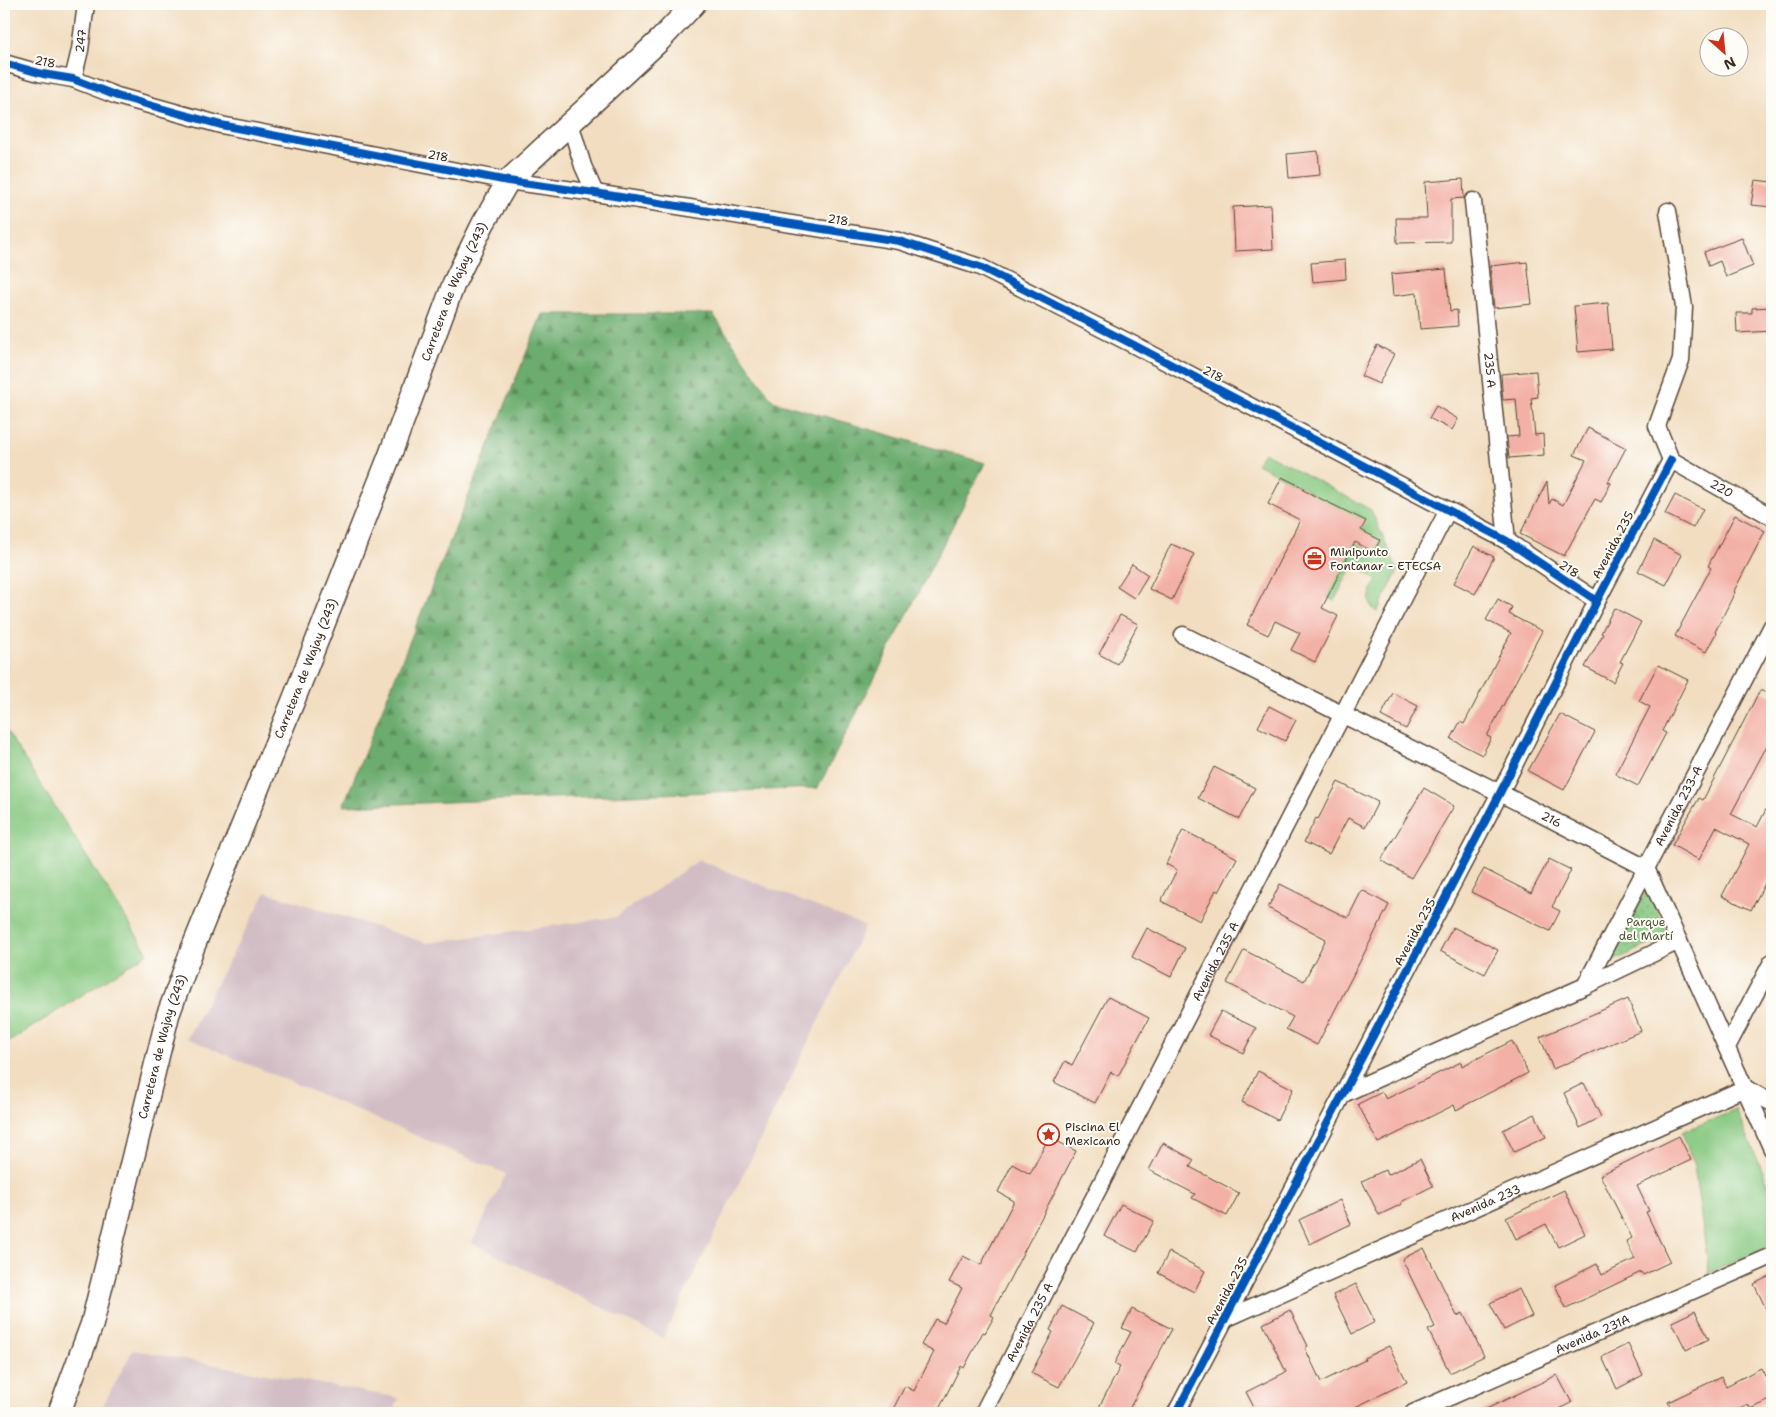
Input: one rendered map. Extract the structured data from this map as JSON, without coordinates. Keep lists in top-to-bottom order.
{
  "streets": {
    "main road": ["Carretera de Wajay (243)"],
    "street": [
      "247",
      "218",
      "235 A",
      "220",
      "Avenida 235",
      "Avenida 233-A",
      "216",
      "Avenida 235 A",
      "Avenida 233",
      "Avenida 231A"
    ]
  },
  "crossings": [
    ["247", "218"],
    ["218", "Carretera de Wajay (243)"],
    ["218", "235 A"],
    ["218", "Avenida 235"],
    ["218", "Avenida 235 A"],
    ["220", "Avenida 235"],
    ["Avenida 235", "216"],
    ["Avenida 235", "Avenida 233"],
    ["Avenida 233-A", "216"],
    ["216", "Avenida 235 A"]
  ],
  "parks": ["Parque del Martí"],
  "places": {
    "office": ["Minipunto Fontanar - ETECSA"],
    "place": ["Piscina El Mexicano"]
  },
  "north": "bottom right"
}
